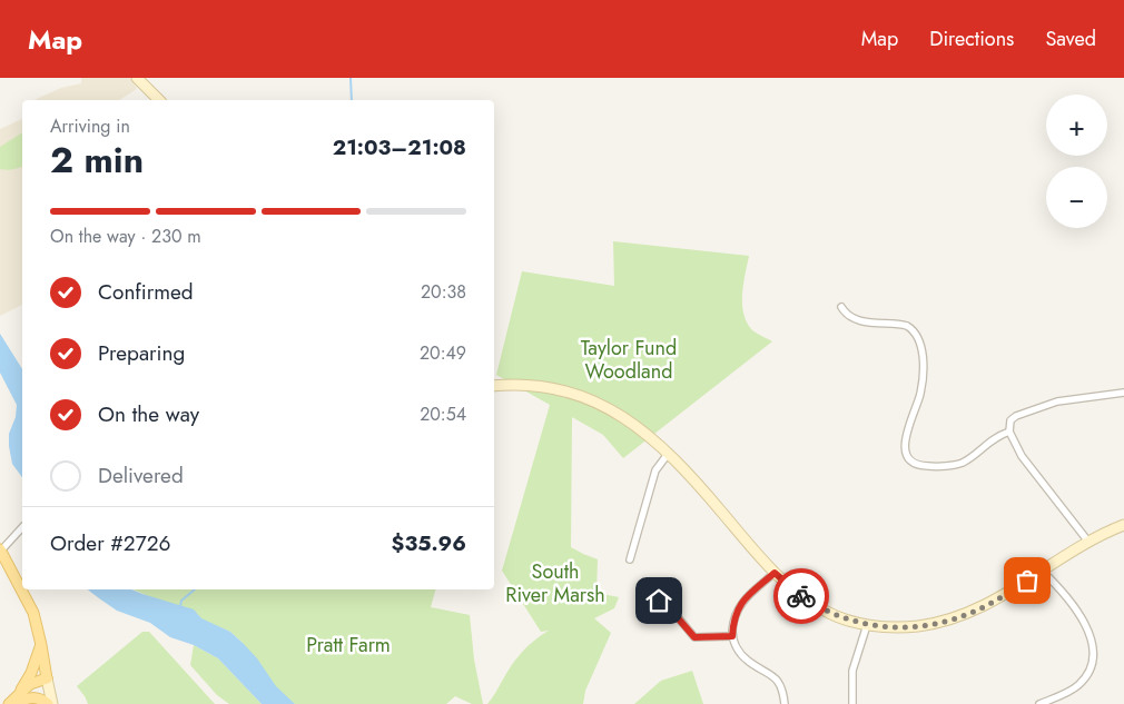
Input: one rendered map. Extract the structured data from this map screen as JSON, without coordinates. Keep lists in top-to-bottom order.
{
  "parks": ["Taylor Fund Woodland", "South River Marsh", "Pratt Farm"],
  "page": {
    "header": "Map",
    "nav": ["Map", "Directions", "Saved"],
    "map_buttons": ["+", "−"],
    "heading": ["2 min", "Arriving in", "21:03–21:08"],
    "panel": ["Order #2726", "$35.96"],
    "bar": "On the way · 230 m",
    "list": [
      ["Confirmed", "20:38"],
      ["Preparing", "20:49"],
      ["On the way", "20:54"],
      "Delivered"
    ]
  }
}
